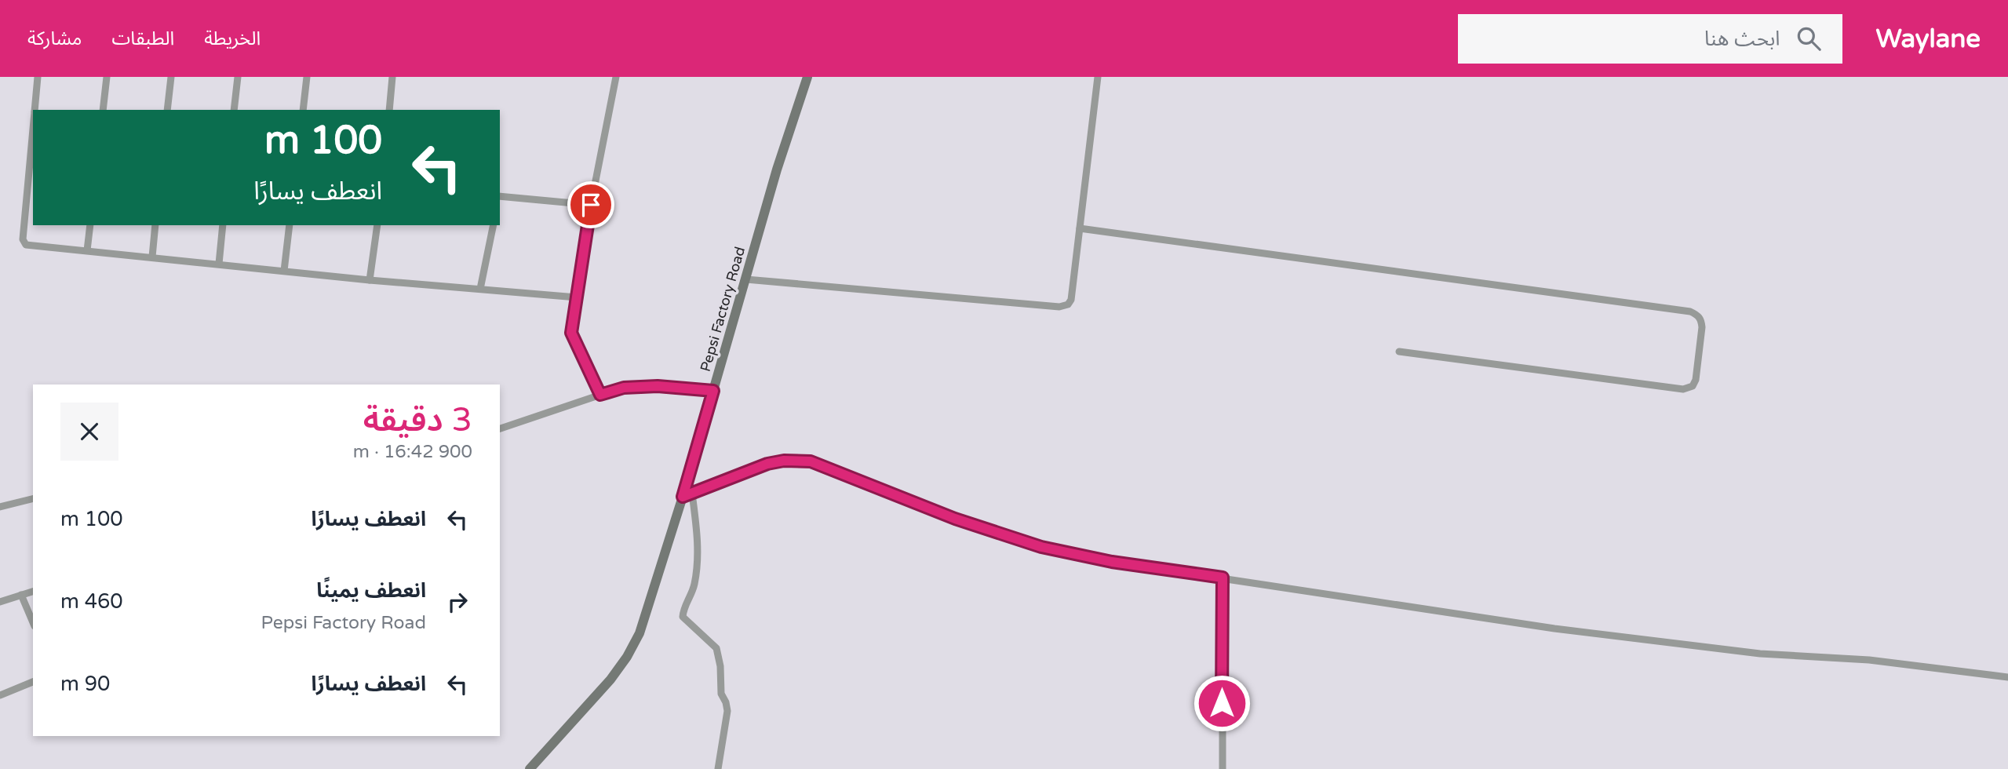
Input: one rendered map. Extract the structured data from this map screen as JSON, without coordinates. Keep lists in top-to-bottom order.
{
  "streets": {
    "main road": ["Pepsi Factory Road"]
  },
  "page": {
    "header": "Waylane",
    "search": "ابحث هنا",
    "nav": ["الخريطة", "الطبقات", "مشاركة"],
    "turn": ["100 m", "انعطف يسارًا"],
    "heading": ["3 دقيقة", "900 m · 16:42"],
    "list": [
      {
        "name": "انعطف يسارًا",
        "value": "100 m"
      },
      {
        "name": "انعطف يمينًا",
        "note": "Pepsi Factory Road",
        "value": "460 m"
      },
      {
        "name": "انعطف يسارًا",
        "value": "90 m"
      }
    ]
  }
}
